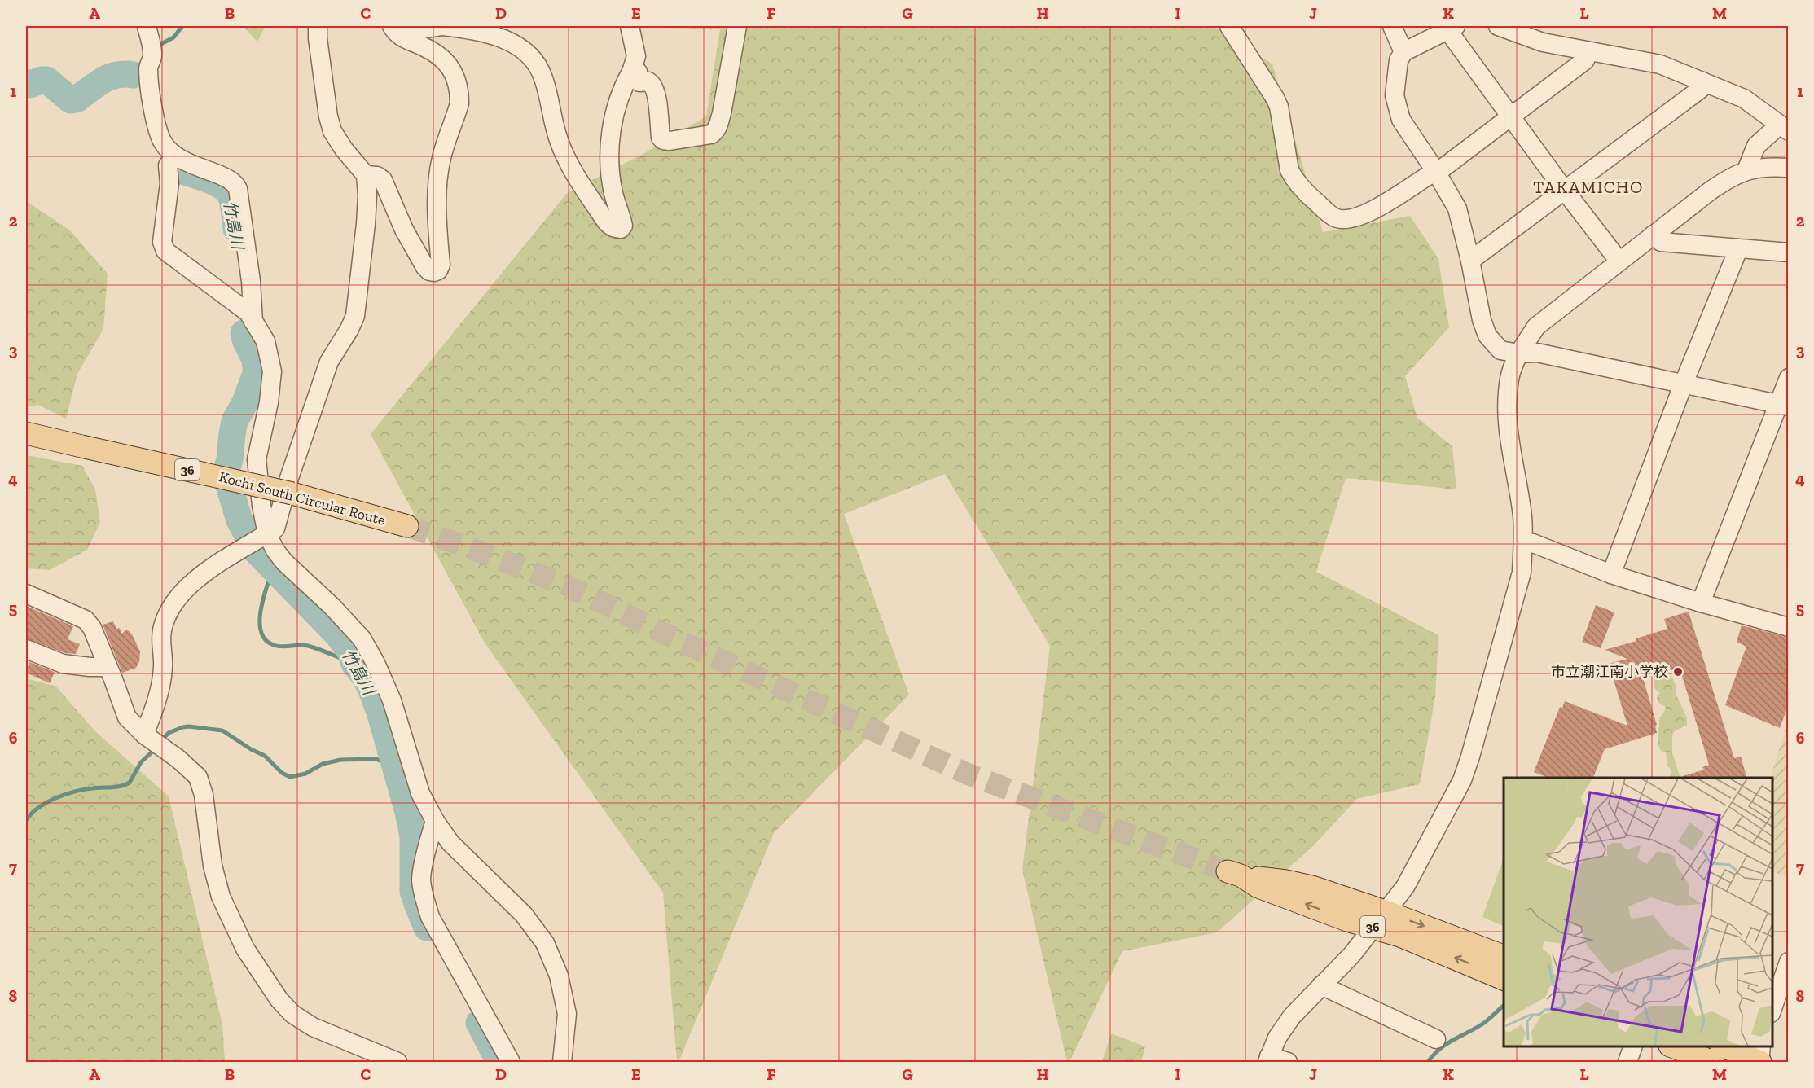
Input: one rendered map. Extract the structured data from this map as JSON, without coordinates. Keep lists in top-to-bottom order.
{
  "streets": {
    "main road": ["36", "Kochi South Circular Route"]
  },
  "districts": ["TAKAMICHO"],
  "water": ["竹島川"],
  "places": ["市立潮江南小学校"],
  "grid": {
    "columns": [
      "A",
      "B",
      "C",
      "D",
      "E",
      "F",
      "G",
      "H",
      "I",
      "J",
      "K",
      "L",
      "M"
    ],
    "rows": [
      "1",
      "2",
      "3",
      "4",
      "5",
      "6",
      "7",
      "8"
    ]
  }
}
